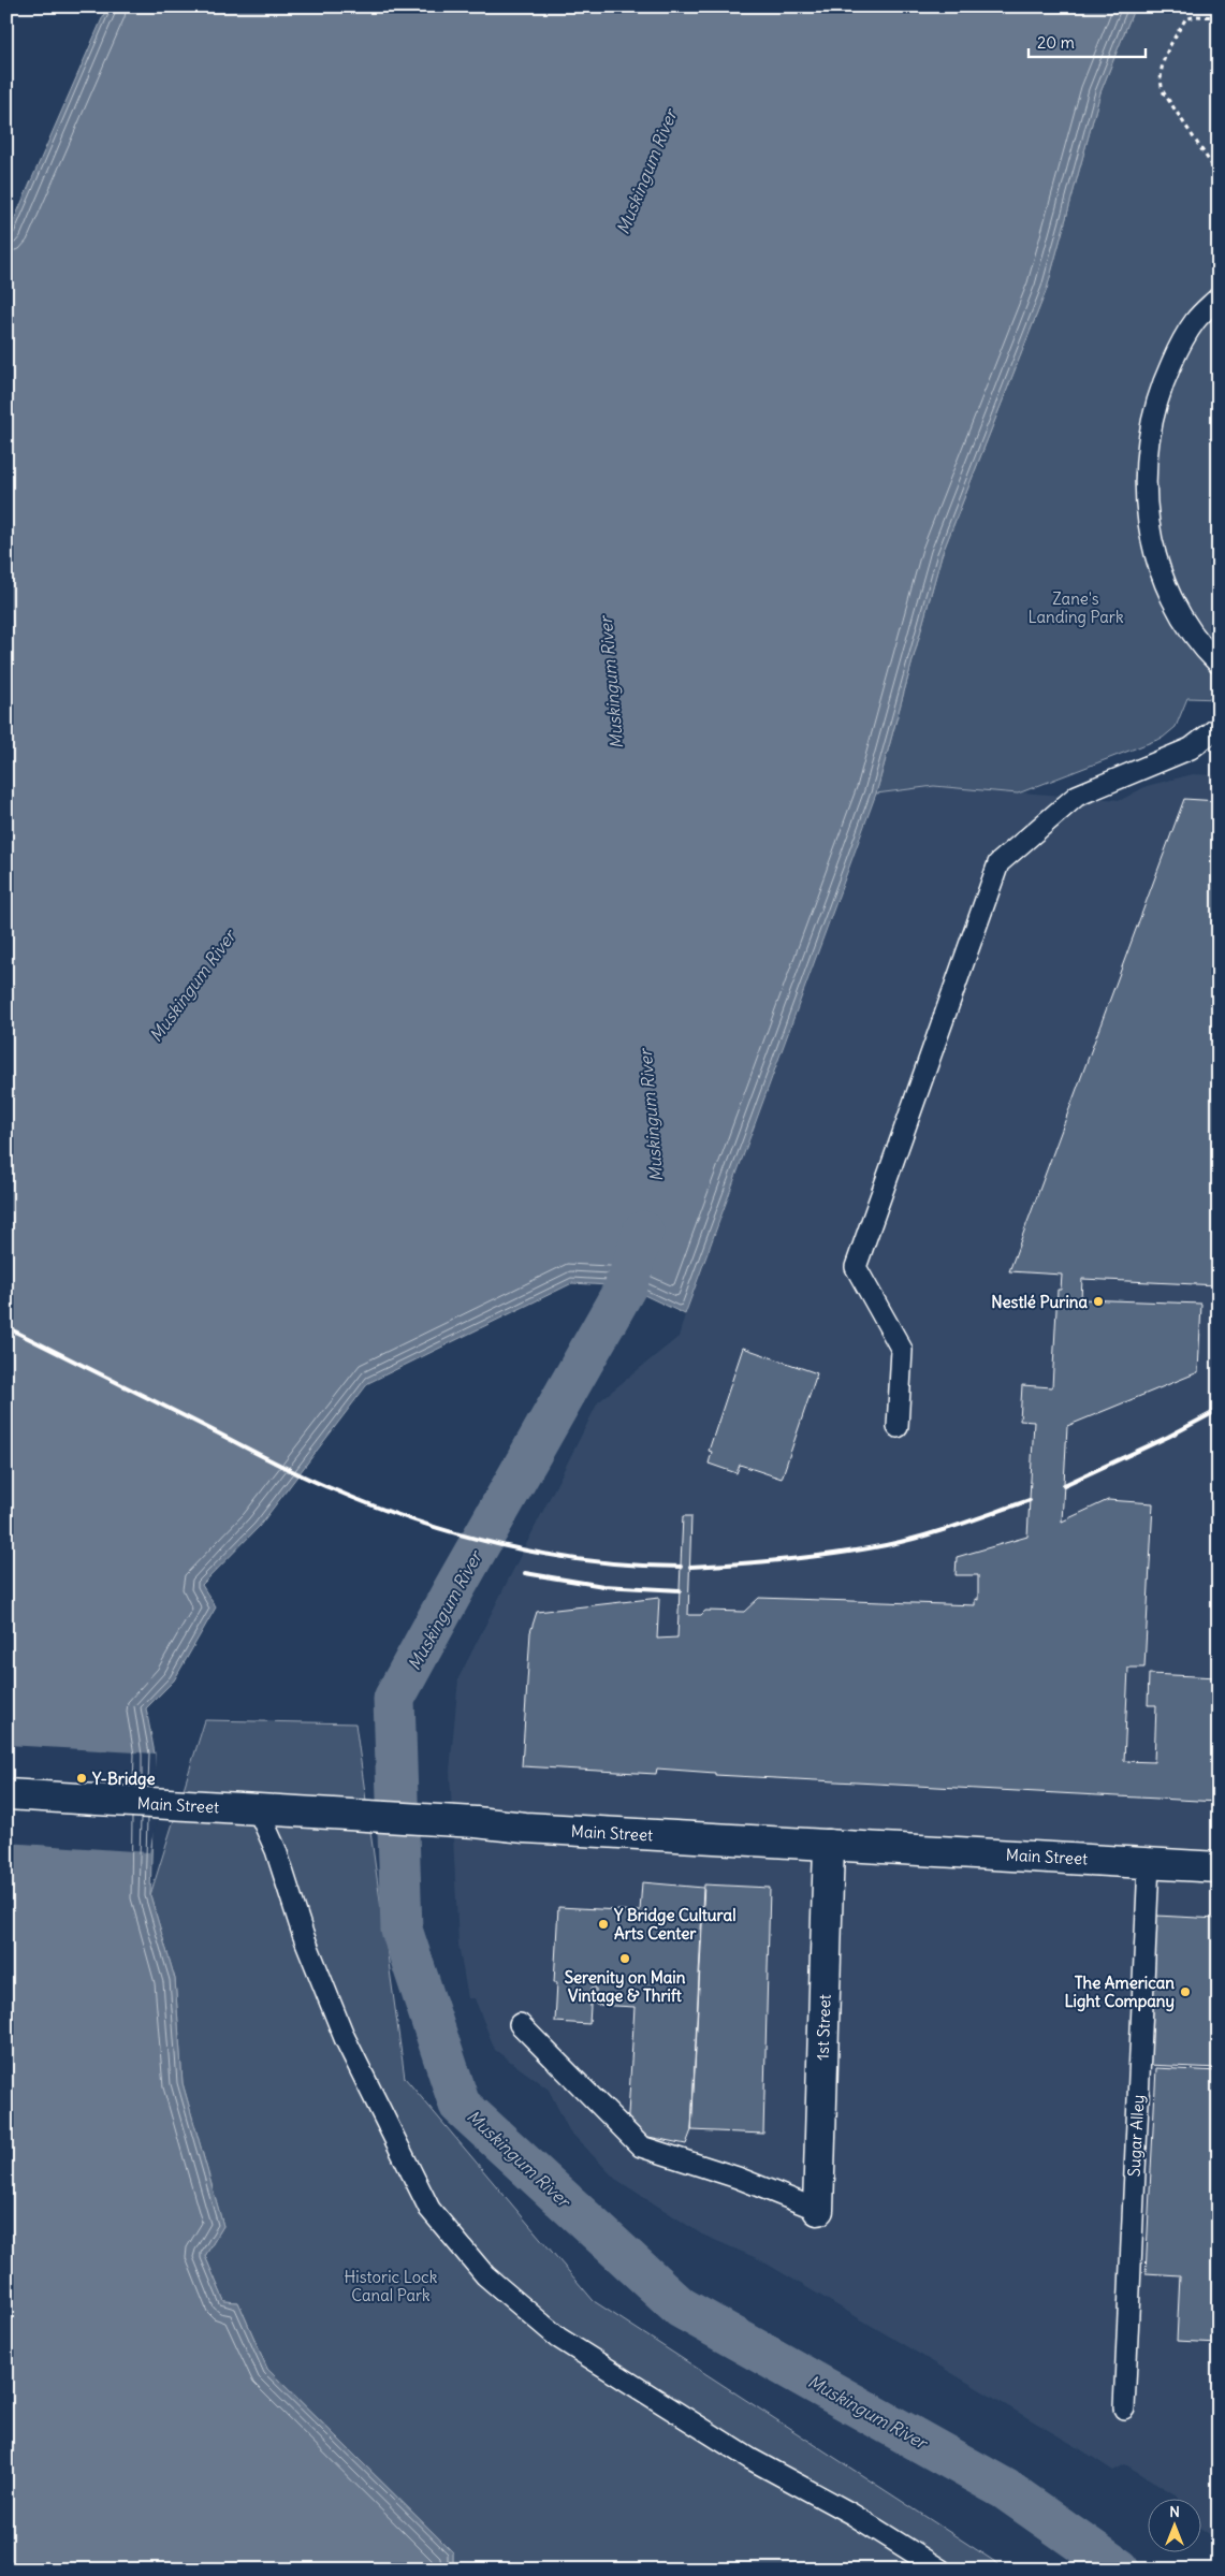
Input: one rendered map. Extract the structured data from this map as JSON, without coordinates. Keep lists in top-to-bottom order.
{
  "streets": {
    "main road": ["Main Street", "1st Street"],
    "lane": ["Sugar Alley"]
  },
  "crossings": [
    ["Main Street", "1st Street"],
    ["Main Street", "Sugar Alley"]
  ],
  "water": ["Muskingum River"],
  "parks": ["Zane's Landing Park", "Historic Lock Canal Park"],
  "places": [
    "Nestlé Purina",
    "Y-Bridge",
    "Y Bridge Cultural Arts Center",
    "Serenity on Main Vintage & Thrift",
    "The American Light Company"
  ],
  "scale_bar": "20 m",
  "north": "top"
}
